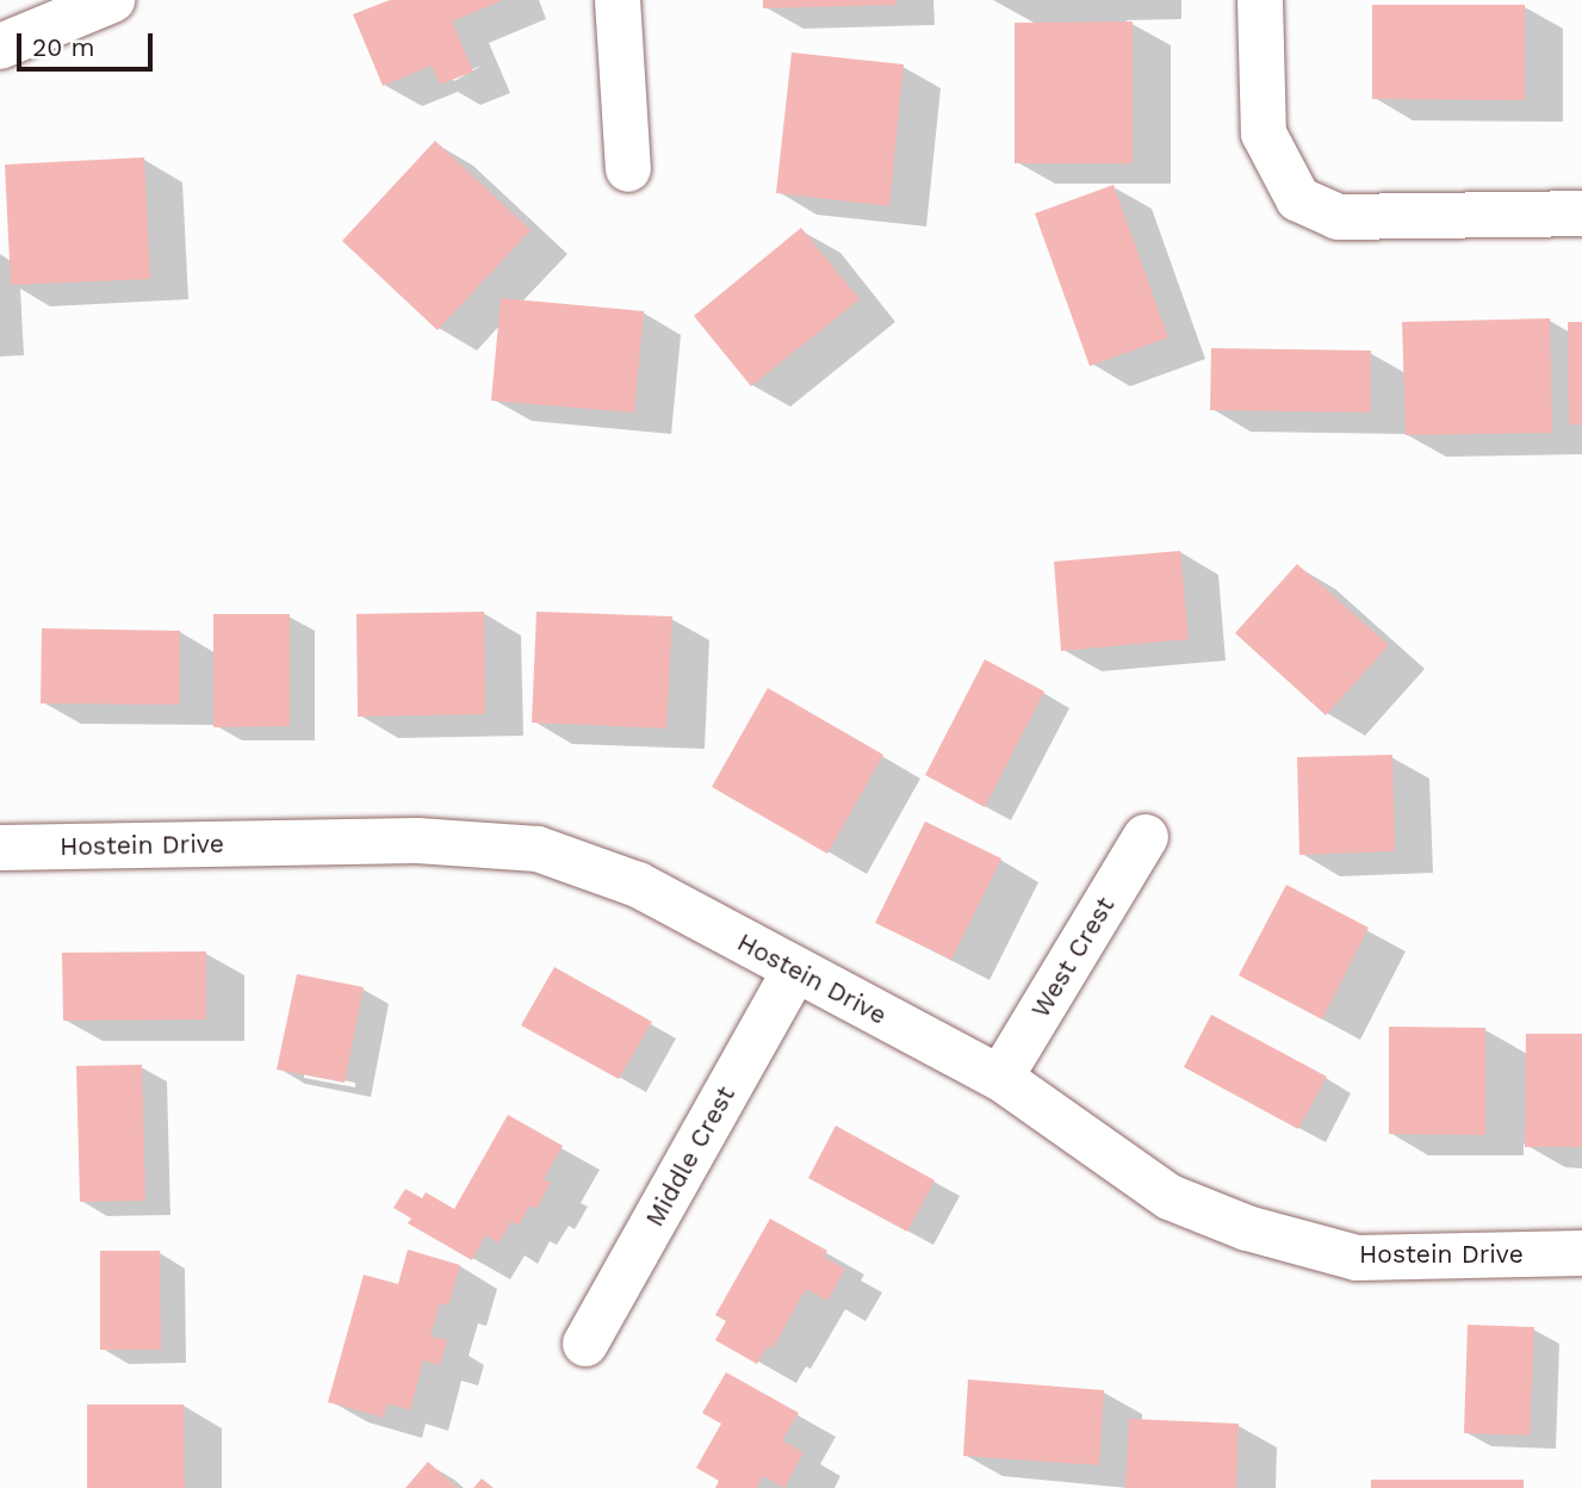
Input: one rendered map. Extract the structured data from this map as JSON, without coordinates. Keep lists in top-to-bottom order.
{
  "streets": {
    "street": ["Hostein Drive", "West Crest", "Middle Crest"]
  },
  "crossings": [
    ["Hostein Drive", "West Crest"],
    ["Hostein Drive", "Middle Crest"]
  ],
  "scale_bar": "20 m"
}
